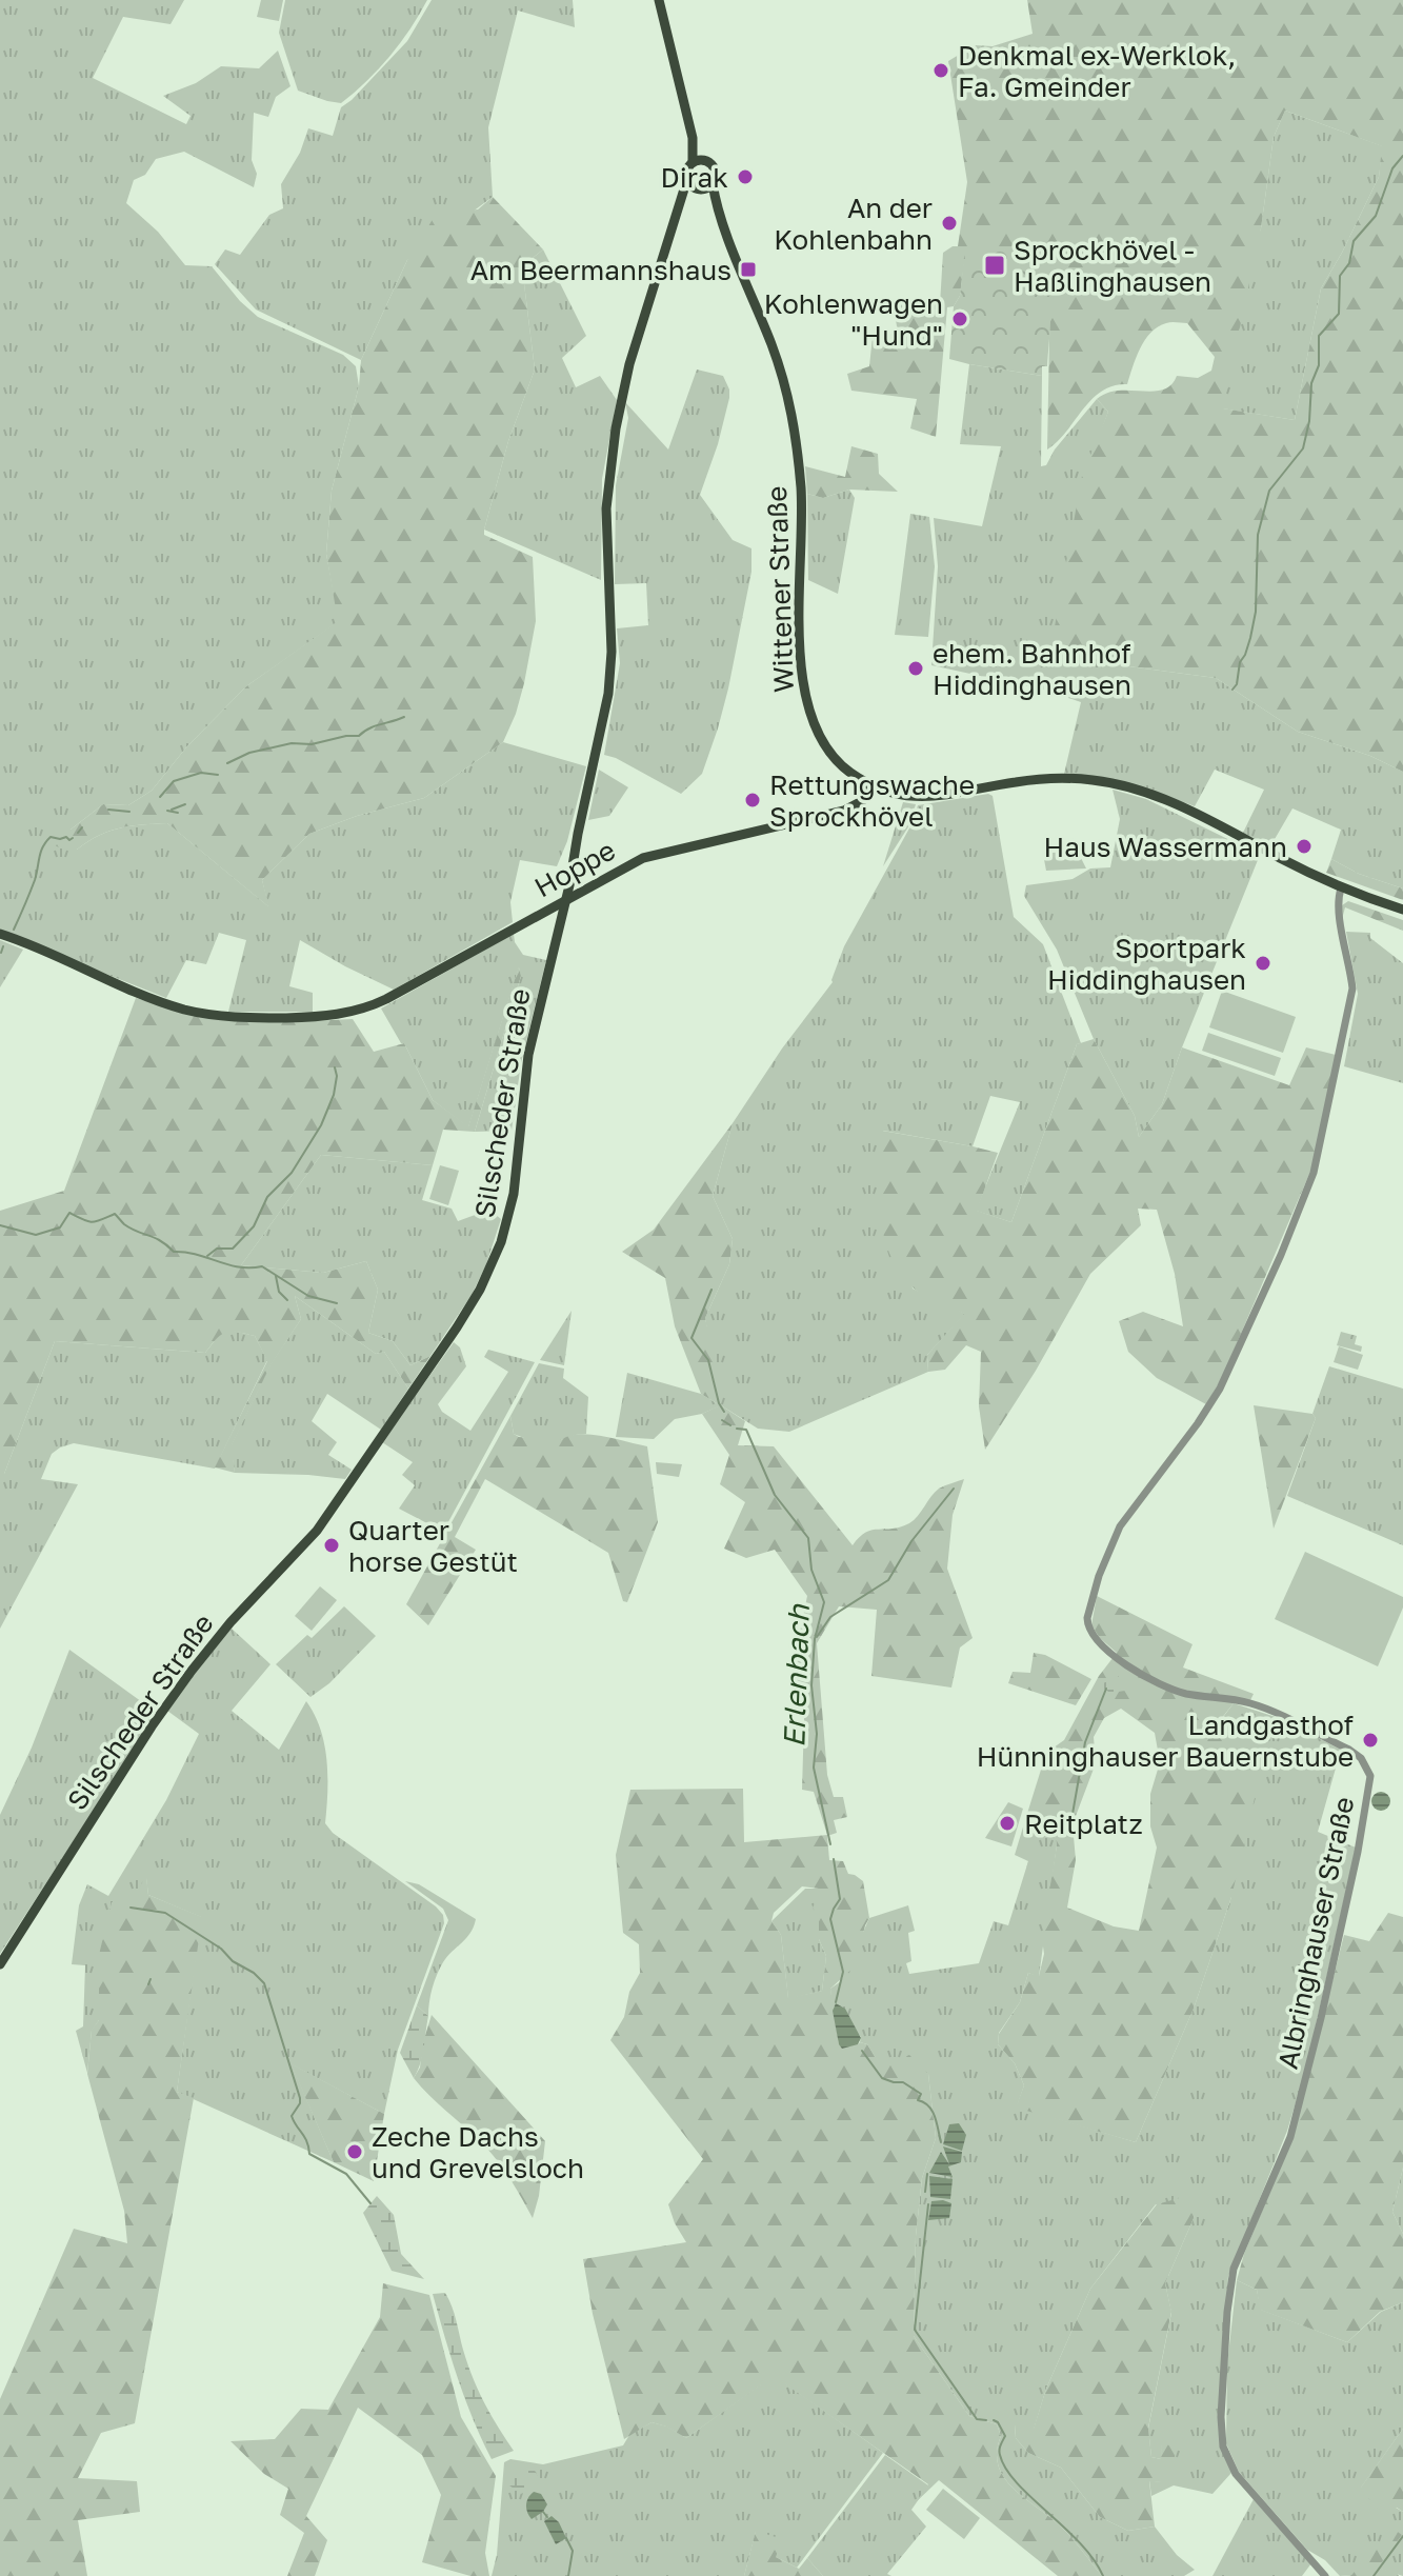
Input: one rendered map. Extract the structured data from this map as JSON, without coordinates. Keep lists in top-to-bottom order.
{
  "streets": {
    "main road": ["Wittener Straße", "Hoppe", "Silscheder Straße"],
    "street": ["Albringhauser Straße"]
  },
  "crossings": [
    ["Wittener Straße", "Hoppe"],
    ["Wittener Straße", "Silscheder Straße"],
    ["Wittener Straße", "Albringhauser Straße"],
    ["Hoppe", "Silscheder Straße"]
  ],
  "water": ["Erlenbach"],
  "places": {
    "other": [
      "Denkmal ex-Werklok, Fa. Gmeinder",
      "Dirak",
      "An der Kohlenbahn",
      "Kohlenwagen \"Hund\"",
      "ehem. Bahnhof Hiddinghausen",
      "Rettungswache Sprockhövel",
      "Haus Wassermann",
      "Sportpark Hiddinghausen",
      "Quarter horse Gestüt",
      "Landgasthof Hünninghauser Bauernstube",
      "Reitplatz",
      "Zeche Dachs und Grevelsloch"
    ],
    "transit": ["Sprockhövel - Haßlinghausen", "Am Beermannshaus"]
  }
}
